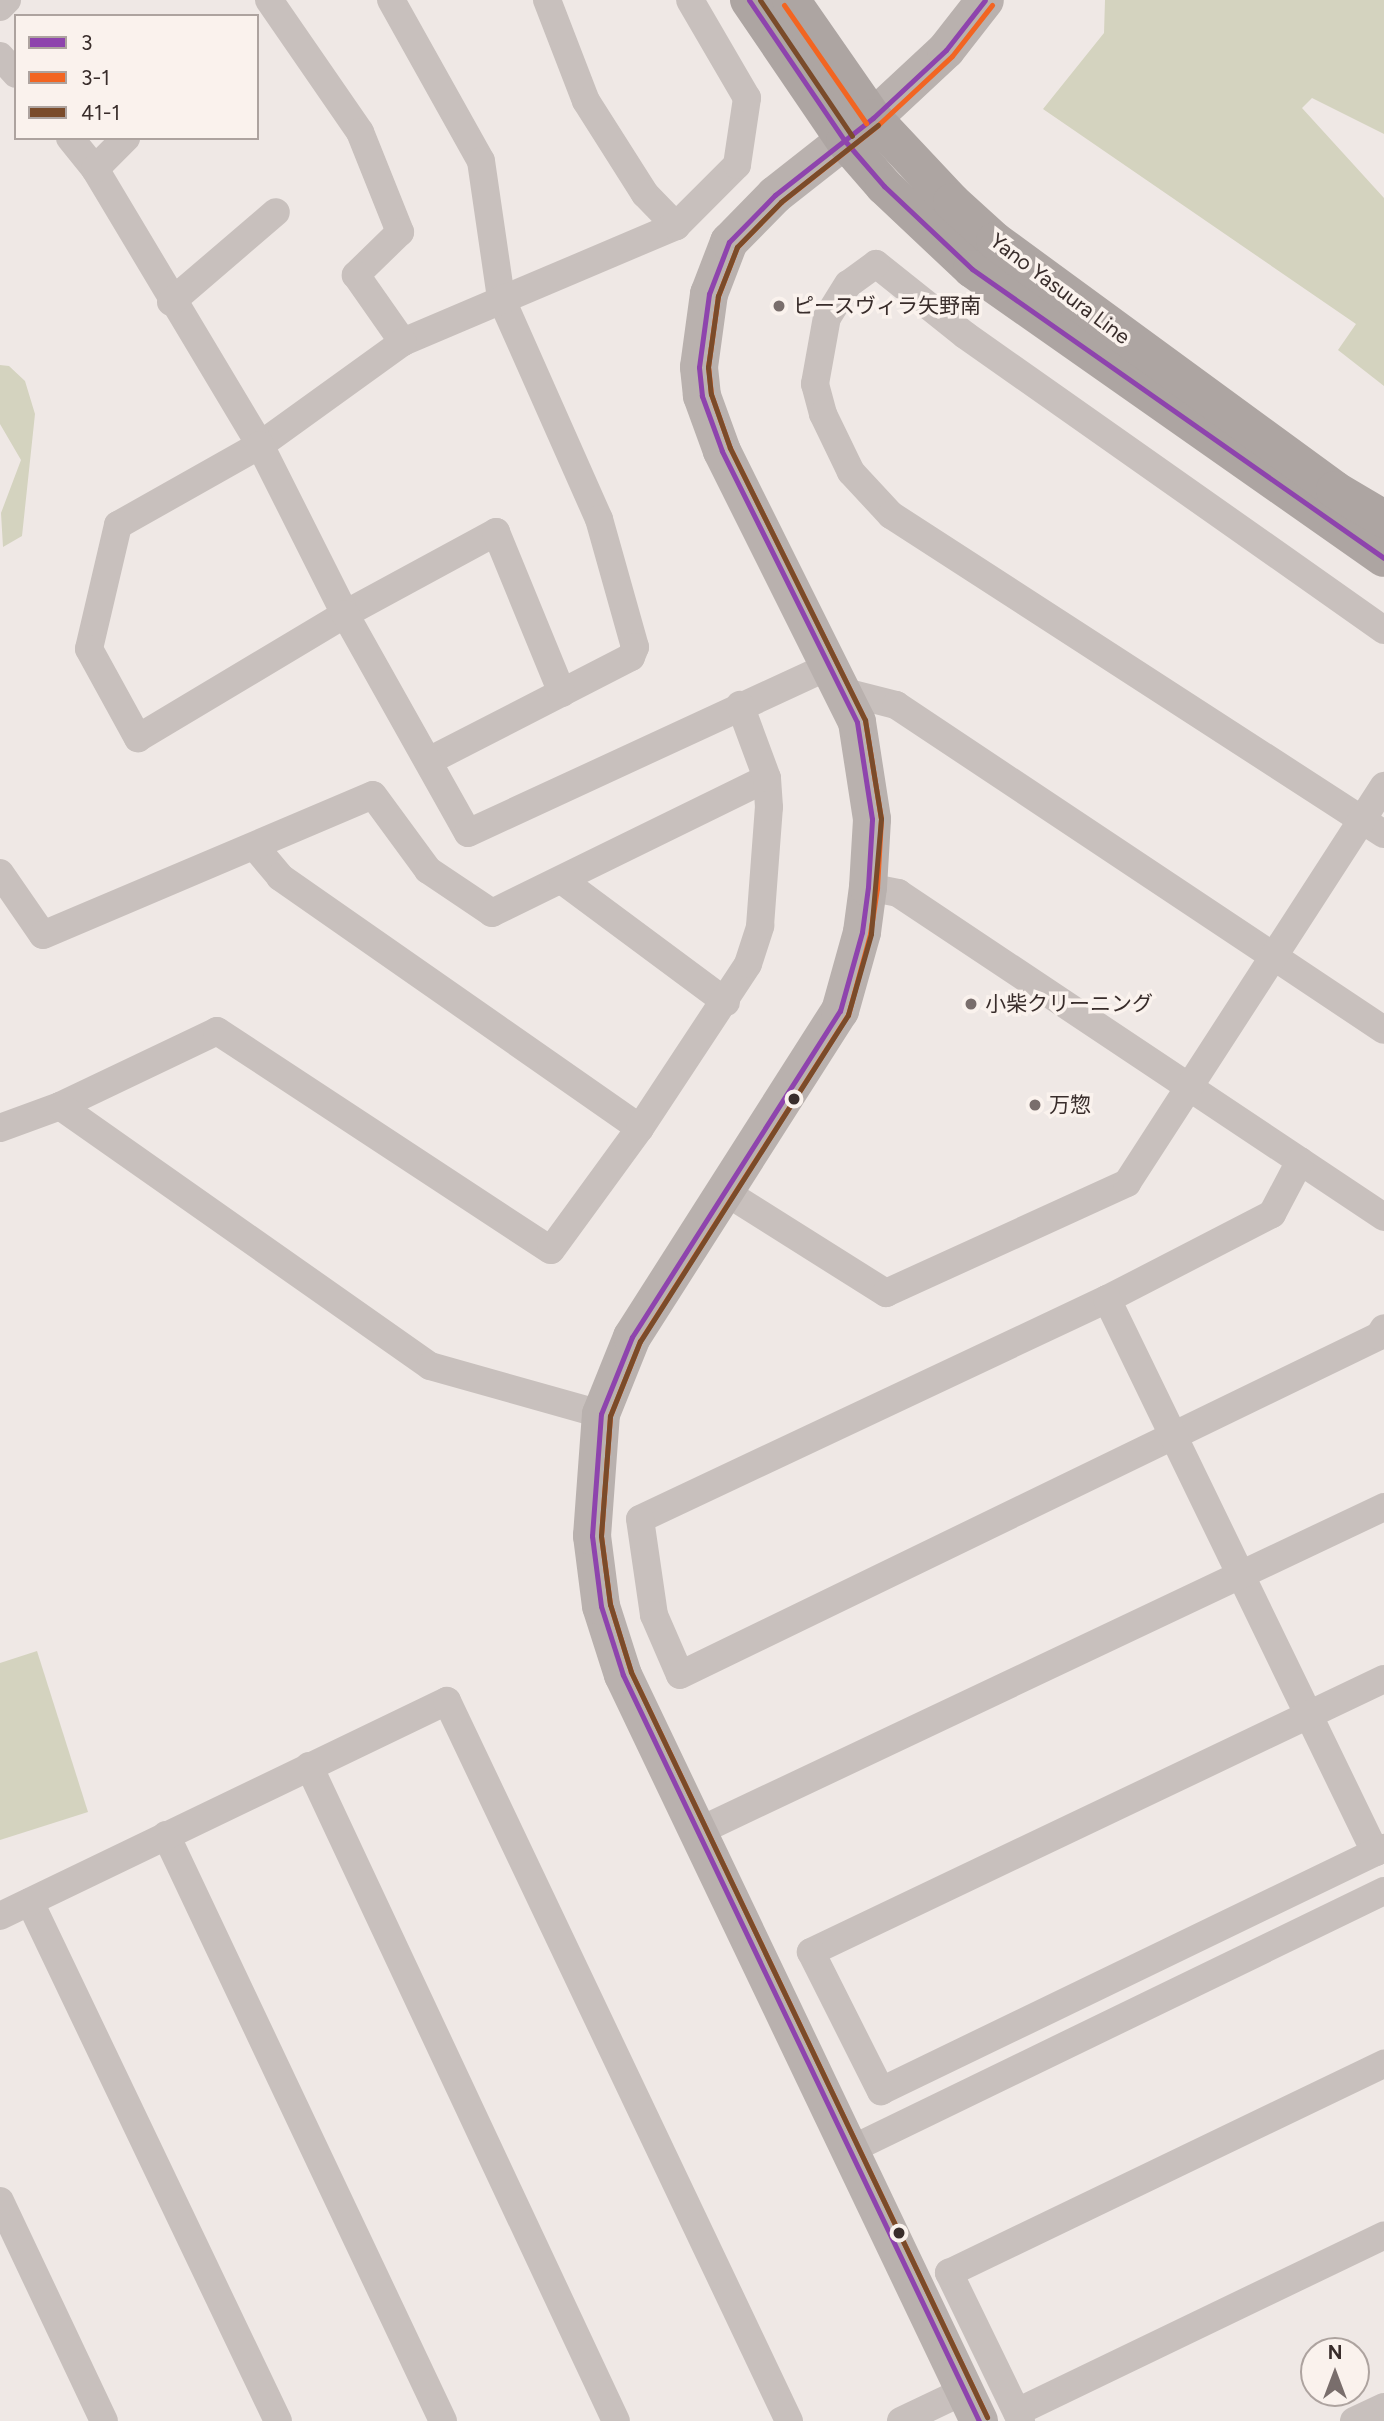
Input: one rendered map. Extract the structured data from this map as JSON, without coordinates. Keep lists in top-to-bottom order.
{
  "streets": {
    "main road": ["Yano Yasuura Line"]
  },
  "places": ["ピースヴィラ矢野南", "小柴クリーニング", "万惣"],
  "lines": ["transit line 3", "transit line 41-1", "transit line 3-1"],
  "legend": ["3", "3-1", "41-1"],
  "north": "top"
}
